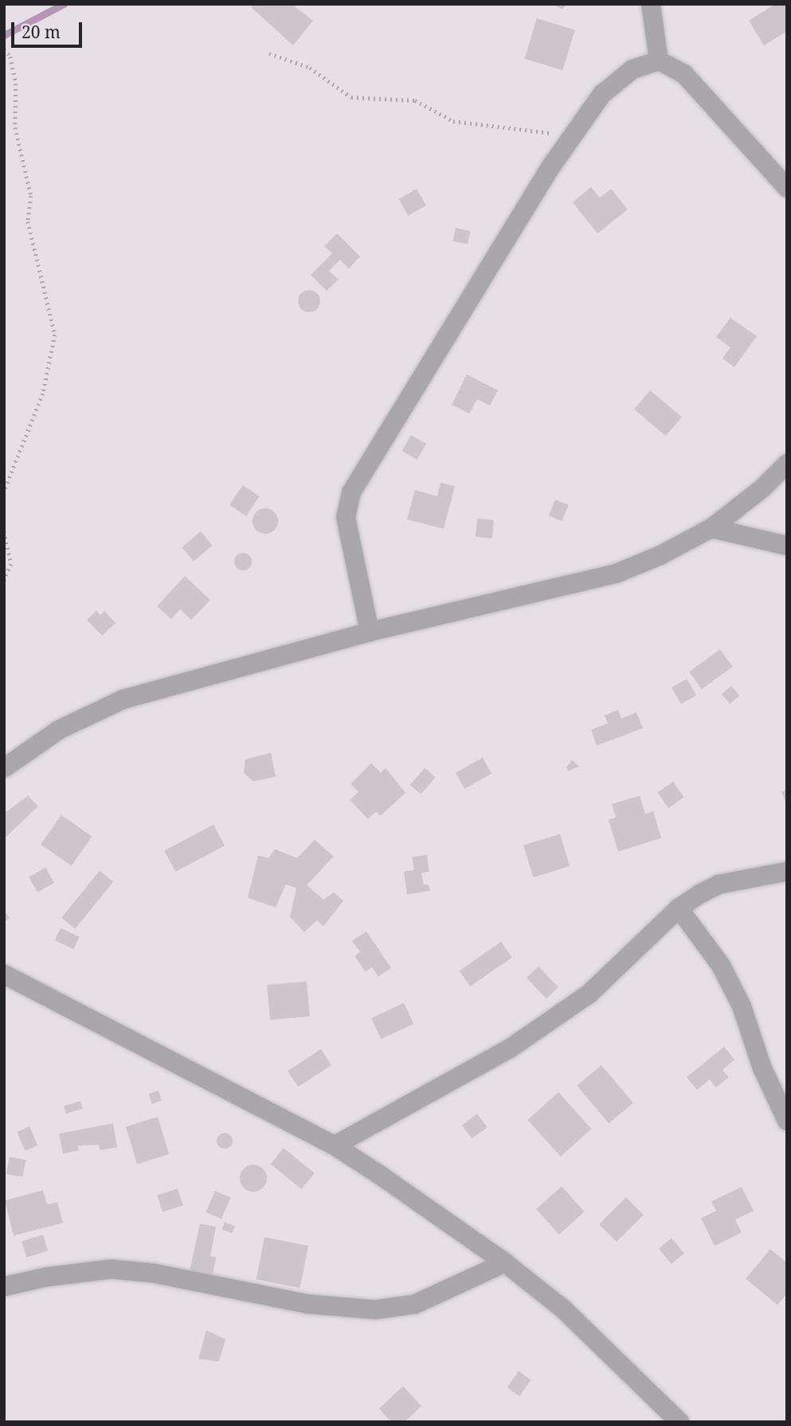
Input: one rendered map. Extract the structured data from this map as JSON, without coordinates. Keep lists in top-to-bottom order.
{
  "scale_bar": "20 m"
}
